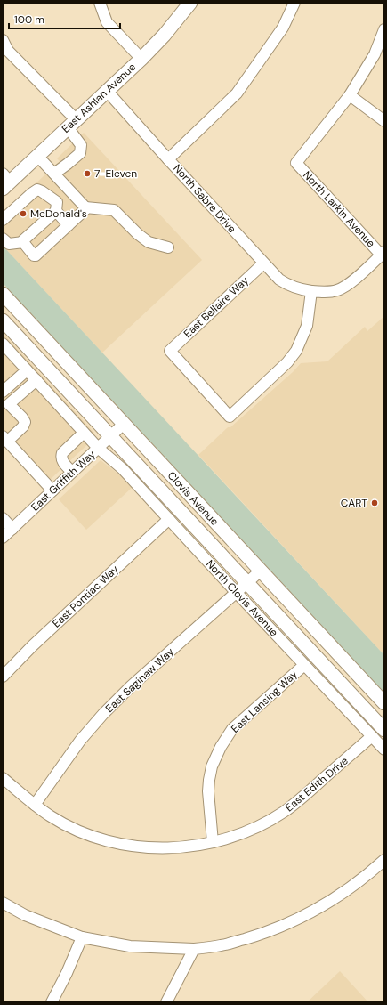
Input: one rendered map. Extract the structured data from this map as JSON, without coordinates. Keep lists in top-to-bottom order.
{
  "streets": {
    "main road": ["East Ashlan Avenue", "Clovis Avenue"],
    "street": [
      "North Sabre Drive",
      "North Larkin Avenue",
      "East Bellaire Way",
      "East Griffith Way",
      "East Pontiac Way",
      "North Clovis Avenue",
      "East Saginaw Way",
      "East Lansing Way",
      "East Edith Drive"
    ]
  },
  "crossings": [
    ["East Ashlan Avenue", "North Sabre Drive"],
    ["North Sabre Drive", "North Larkin Avenue"],
    ["North Sabre Drive", "East Bellaire Way"],
    ["East Griffith Way", "Clovis Avenue"],
    ["East Griffith Way", "North Clovis Avenue"],
    ["Clovis Avenue", "East Saginaw Way"],
    ["East Pontiac Way", "North Clovis Avenue"],
    ["North Clovis Avenue", "East Saginaw Way"],
    ["North Clovis Avenue", "East Lansing Way"],
    ["North Clovis Avenue", "East Edith Drive"],
    ["East Saginaw Way", "East Edith Drive"],
    ["East Lansing Way", "East Edith Drive"]
  ],
  "places": ["7-Eleven", "McDonald's", "CART"],
  "scale_bar": "100 m"
}
